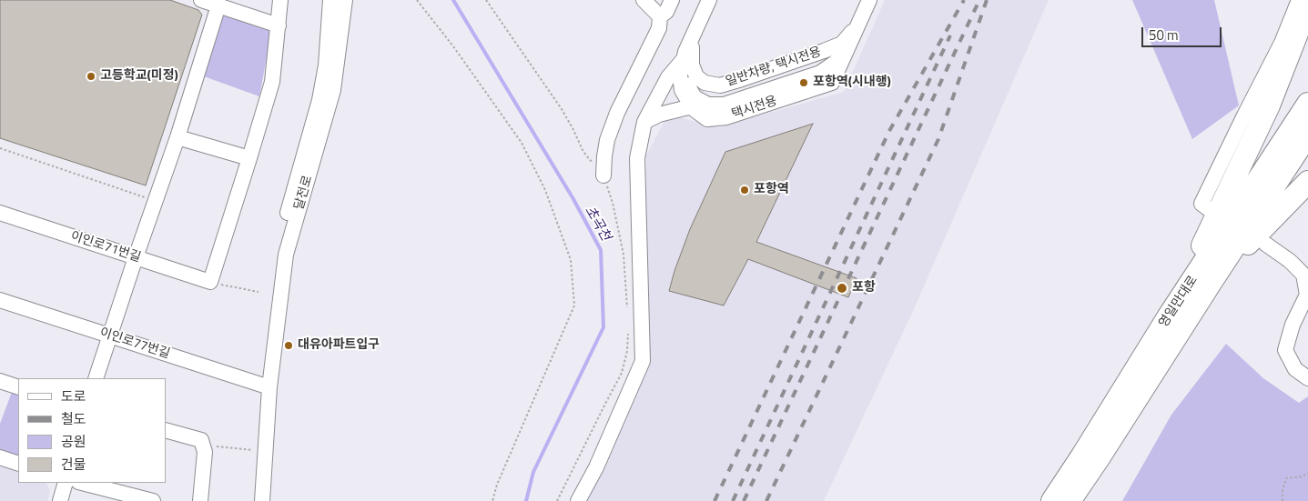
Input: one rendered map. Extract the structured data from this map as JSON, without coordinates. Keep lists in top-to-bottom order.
{
  "streets": {
    "highway": ["영일만대로"],
    "street": [
      "일반차량, 택시전용",
      "택시전용",
      "달전로",
      "이인로71번길",
      "이인로77번길"
    ]
  },
  "crossings": [
    ["일반차량, 택시전용", "택시전용"],
    ["달전로", "이인로77번길"]
  ],
  "water": ["초곡천"],
  "places": [
    "고등학교(미정)",
    "포항역(시내행)",
    "포항역",
    "포항",
    "대유아파트입구"
  ],
  "legend": [
    "도로",
    "철도",
    "공원",
    "건물"
  ],
  "scale_bar": "50 m"
}
